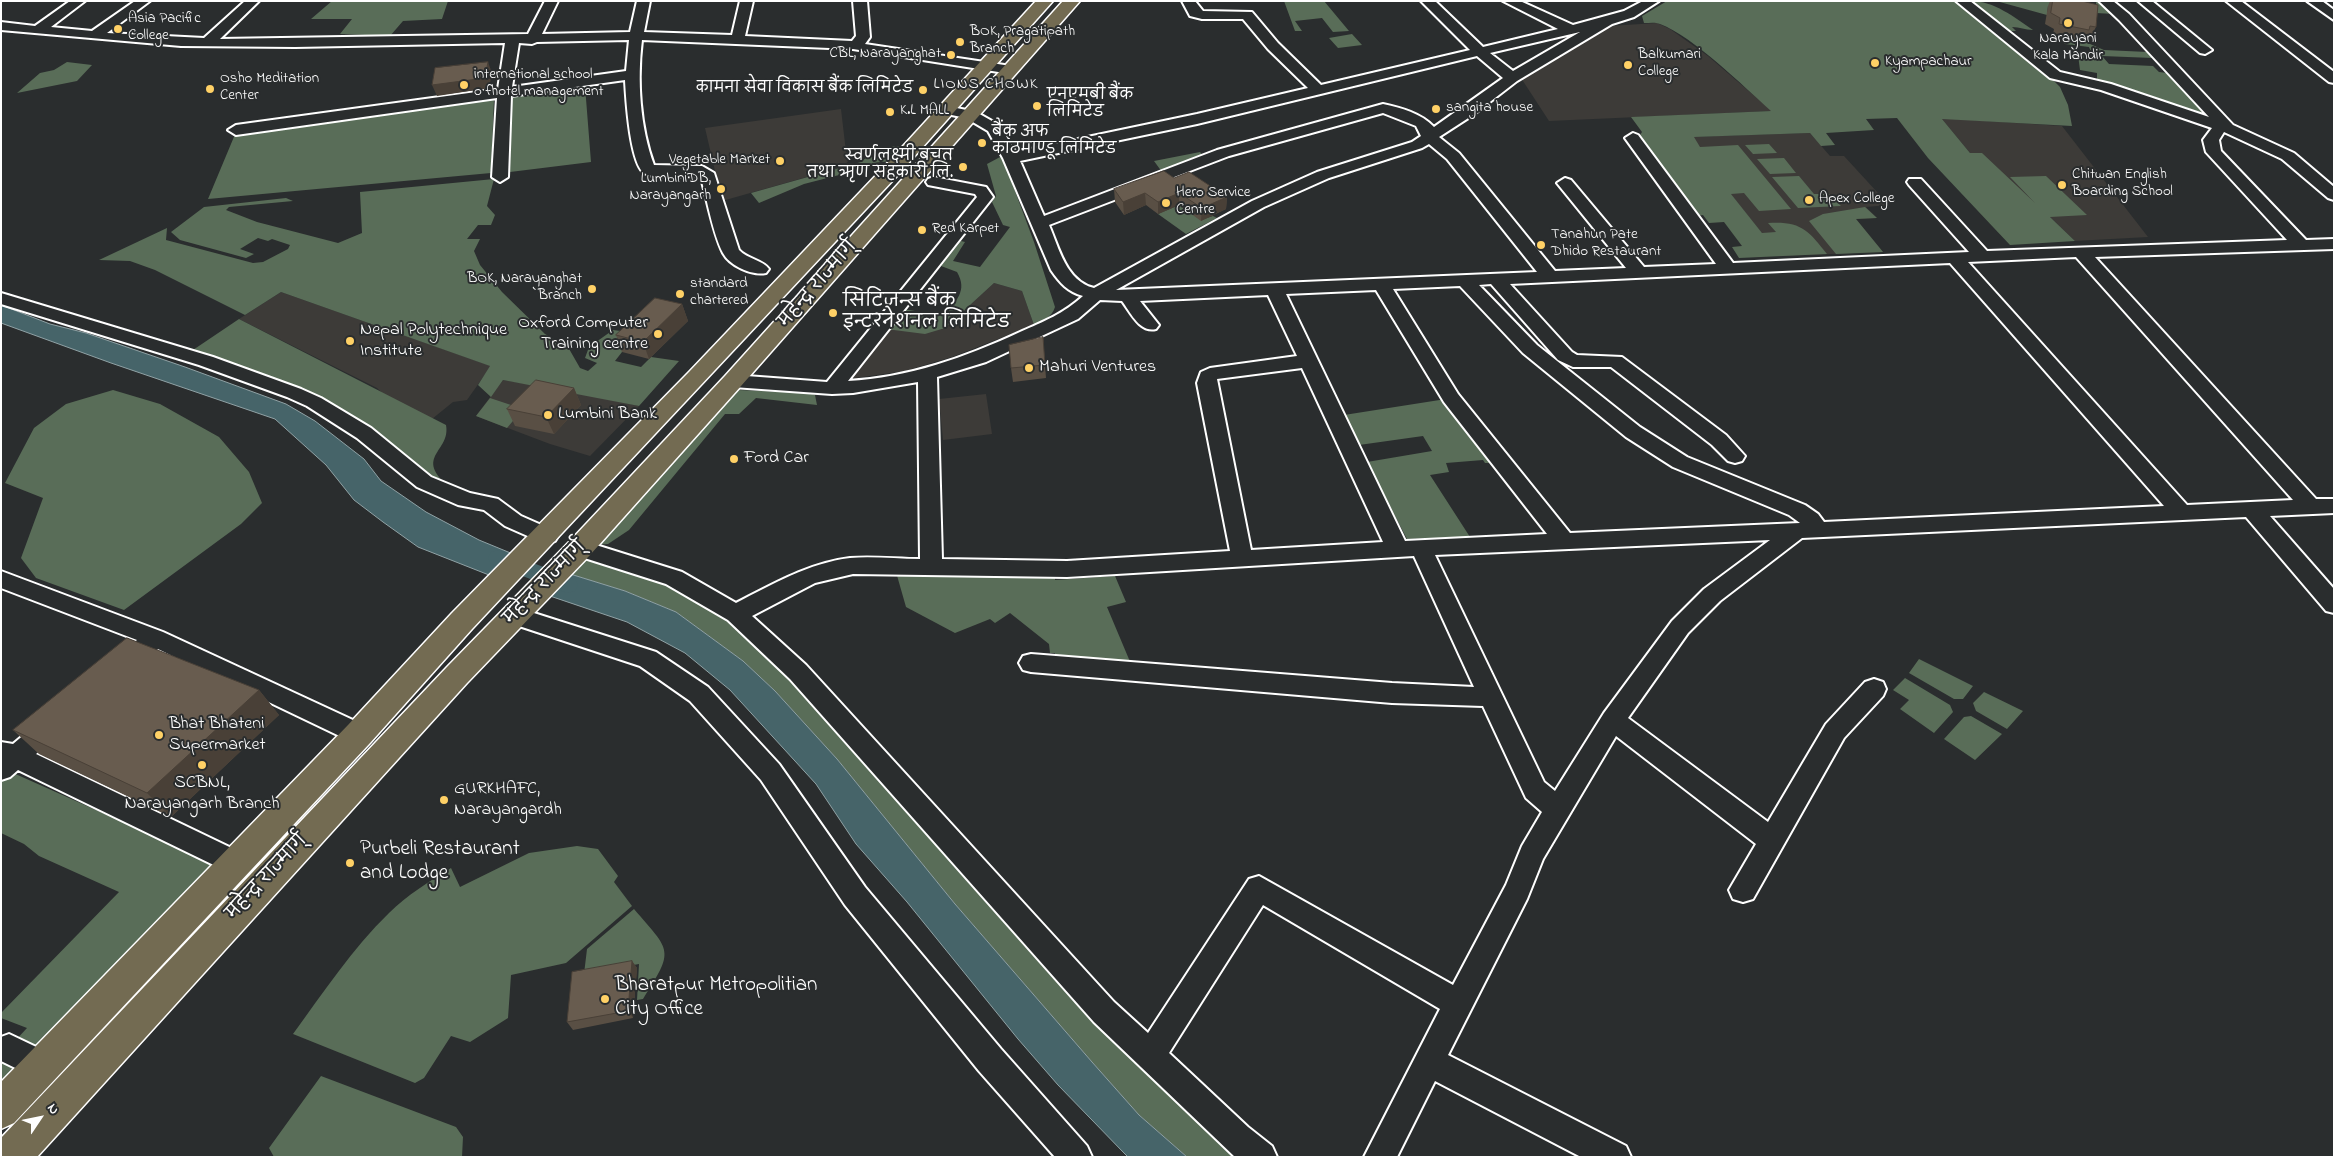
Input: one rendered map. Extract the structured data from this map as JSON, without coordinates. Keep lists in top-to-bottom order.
{
  "streets": {
    "highway": ["महेन्द्र राज्मार्ग्"]
  },
  "districts": ["LIONS CHOWK"],
  "places": [
    "Narayani Kala Mandir",
    "Asia Pacific College",
    "BOK, Pragatipath Branch",
    "CBL, Narayanghat",
    "Kyampachaur",
    "Balkumari College",
    "international school o fhotel management",
    "Osho Meditation Center",
    "कामना सेवा विकास बैंक लिमिटेड",
    "एनएमबी बैंक लिमिटेड",
    "sangita house",
    "K.L MALL",
    "बैंक अफ काठमाण्डू लिमिटेड",
    "Vegetable Market",
    "स्वर्णलक्ष्मी बचत तथा ऋण सहकारी लि.",
    "Chitwan English Boarding School",
    "LumbiniDB, Narayangarh",
    "Apex College",
    "Hero Service Centre",
    "Red Karpet",
    "Tanahun Pate Dhido Restaurant",
    "BOK, Narayanghat Branch",
    "standard chartered",
    "सिटिजन्स बैंक इन्टरनेशनल लिमिटेड",
    "Oxford Computer Training centre",
    "Nepal Polytechnique Institute",
    "Mahuri Ventures",
    "Lumbini Bank",
    "Ford Car",
    "Bhat Bhateni Supermarket",
    "SCBNL, Narayangarh Branch",
    "GURKHAFC, Narayangardh",
    "Purbeli Restaurant and Lodge",
    "Bharatpur Metropolitian City Office"
  ],
  "north": "top right"
}
